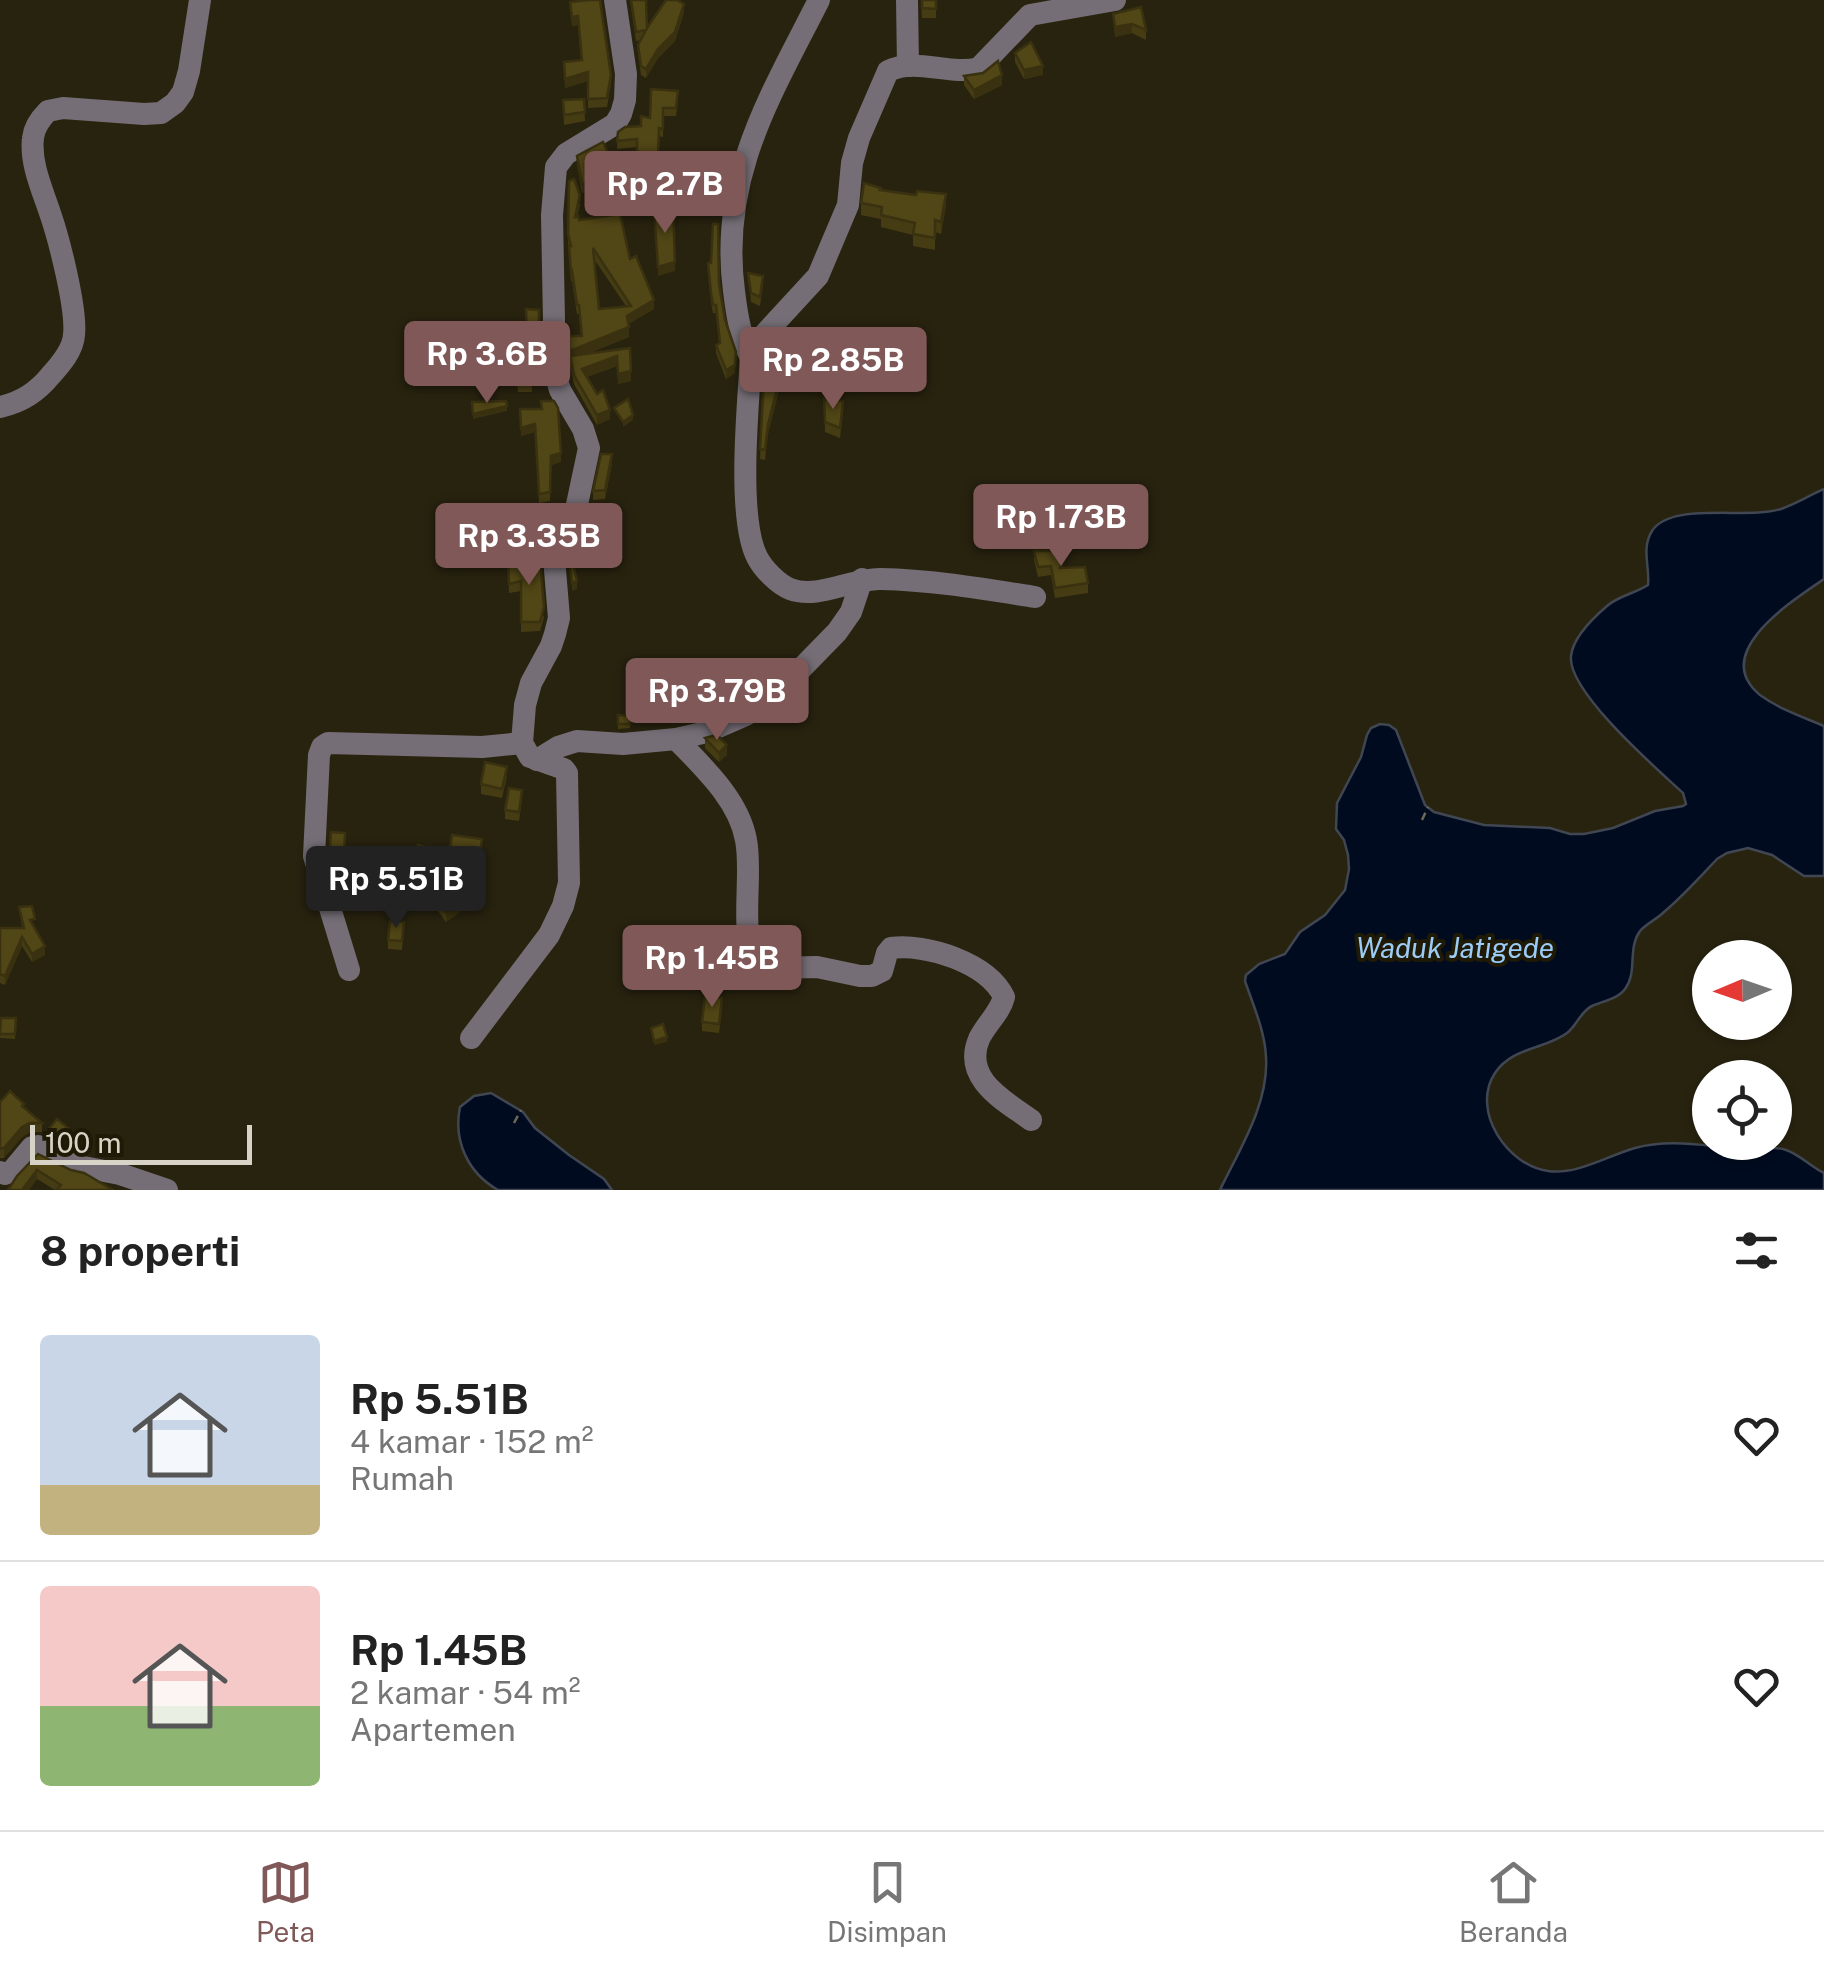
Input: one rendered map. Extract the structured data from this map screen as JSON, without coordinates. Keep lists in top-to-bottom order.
{
  "water": ["Waduk Jatigede"],
  "scale_bar": "100 m",
  "north": "left",
  "page": {
    "price": [
      "Rp 2.7B",
      "Rp 3.6B",
      "Rp 2.85B",
      "Rp 1.73B",
      "Rp 3.35B",
      "Rp 3.79B",
      "Rp 5.51B",
      "Rp 1.45B"
    ],
    "scale": "100 m",
    "heading": "8 properti",
    "list": [
      {
        "name": "Rp 5.51B",
        "note": "4 kamar · 152 m² · Rumah"
      },
      {
        "name": "Rp 1.45B",
        "note": "2 kamar · 54 m² · Apartemen"
      }
    ],
    "tabs": ["Peta", "Disimpan", "Beranda"]
  }
}
